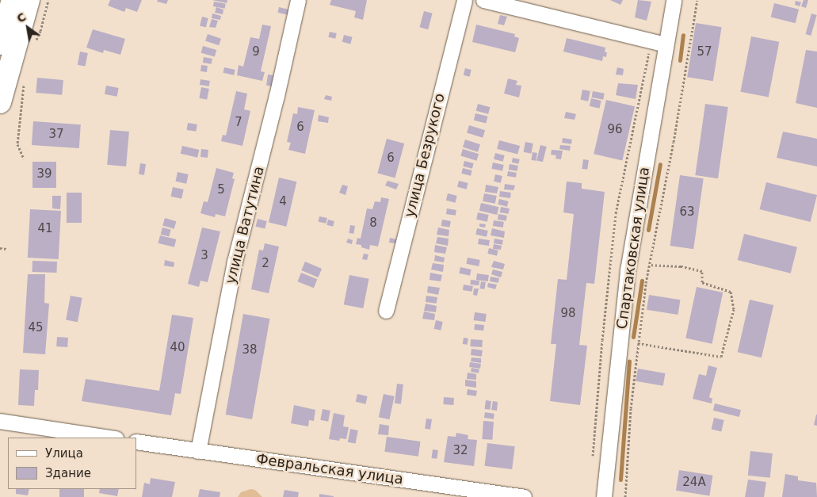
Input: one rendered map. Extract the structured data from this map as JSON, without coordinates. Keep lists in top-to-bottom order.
{
  "streets": {
    "street": [
      "улица Безрукого",
      "улица Ватутина",
      "Спартаковская улица",
      "Февральская улица"
    ]
  },
  "crossings": [
    ["улица Ватутина", "Февральская улица"]
  ],
  "house_numbers": [
    "9",
    "57",
    "7",
    "6",
    "96",
    "37",
    "6",
    "39",
    "5",
    "4",
    "63",
    "8",
    "41",
    "3",
    "2",
    "98",
    "45",
    "40",
    "38",
    "32",
    "24А"
  ],
  "legend": ["Улица", "Здание"],
  "north": "top left"
}
